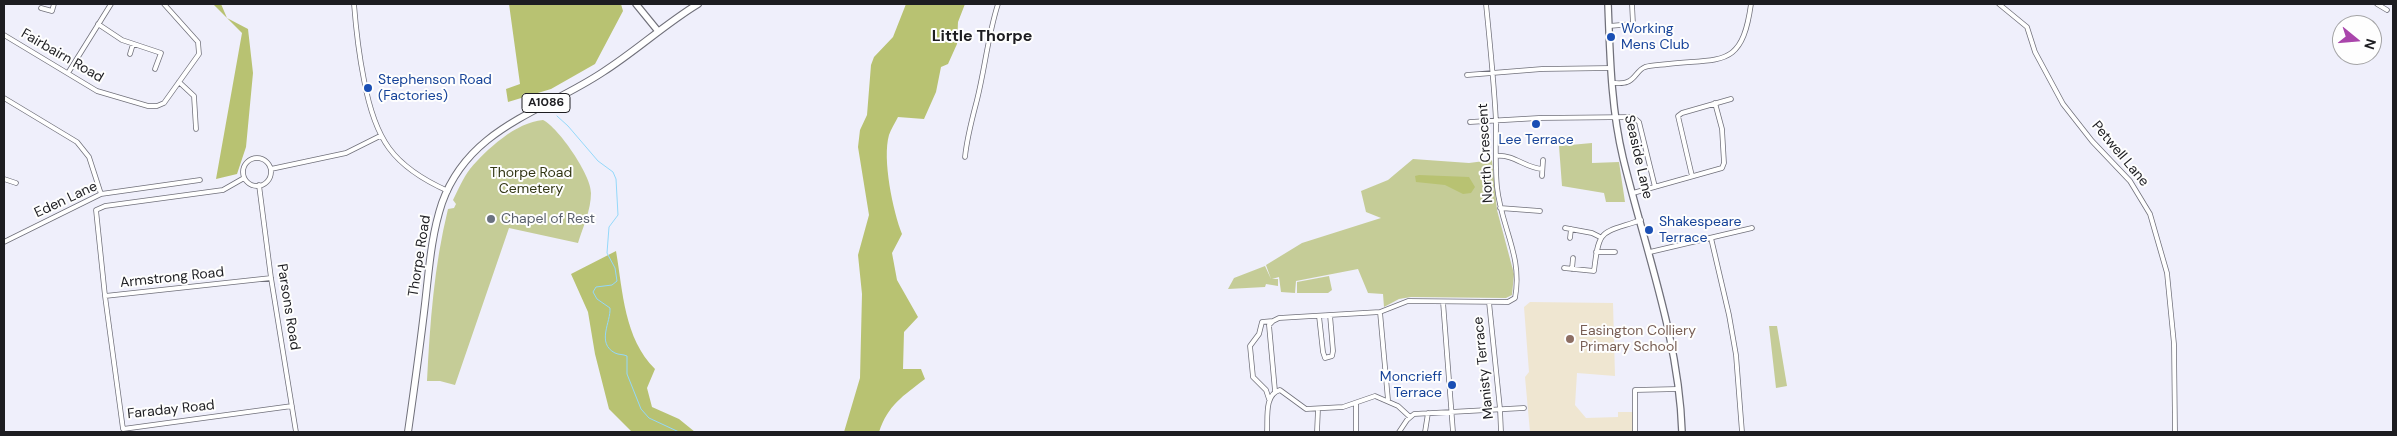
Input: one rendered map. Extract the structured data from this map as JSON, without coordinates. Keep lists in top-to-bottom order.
{
  "streets": {
    "main road": ["A1086", "Seaside Lane", "Thorpe Road"],
    "street": [
      "Fairbairn Road",
      "North Crescent",
      "Petwell Lane",
      "Eden Lane",
      "Armstrong Road",
      "Parsons Road",
      "Manisty Terrace",
      "Faraday Road"
    ]
  },
  "crossings": [
    ["North Crescent", "Manisty Terrace"],
    ["Armstrong Road", "Parsons Road"],
    ["Armstrong Road", "Faraday Road"],
    ["Parsons Road", "Faraday Road"]
  ],
  "districts": ["Little Thorpe"],
  "parks": ["Thorpe Road Cemetery"],
  "places": [
    "Working Mens Club",
    "Stephenson Road (Factories)",
    "Lee Terrace",
    "Chapel of Rest",
    "Shakespeare Terrace",
    "Easington Colliery Primary School",
    "Moncrieff Terrace"
  ],
  "north": "right"
}
